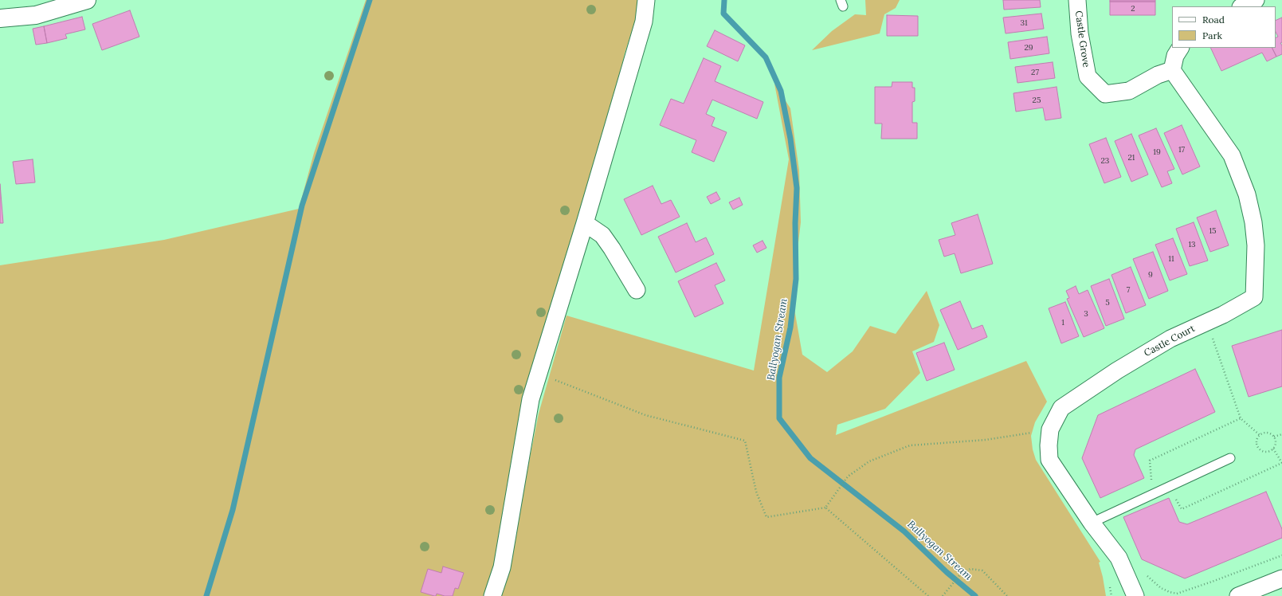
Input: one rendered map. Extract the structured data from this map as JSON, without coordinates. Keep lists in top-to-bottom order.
{
  "streets": {
    "street": ["Castle Grove", "Castle Court"]
  },
  "crossings": [
    ["Castle Grove", "Castle Court"]
  ],
  "water": ["Ballyogan Stream"],
  "house_numbers": [
    "2",
    "31",
    "29",
    "27",
    "25",
    "17",
    "19",
    "21",
    "23",
    "15",
    "13",
    "11",
    "9",
    "7",
    "5",
    "3",
    "1"
  ],
  "legend": ["Road", "Park"]
}
